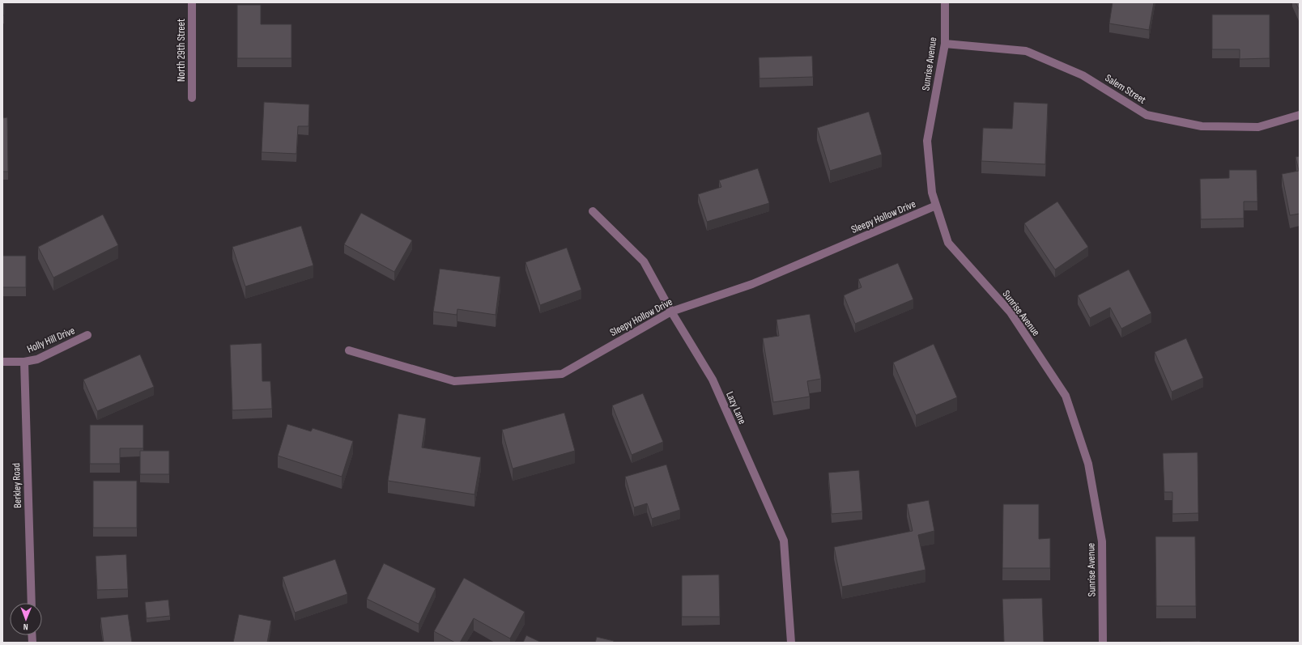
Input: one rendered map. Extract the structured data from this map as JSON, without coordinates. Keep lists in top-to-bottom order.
{
  "streets": {
    "street": [
      "North 29th Street",
      "Sunrise Avenue",
      "Salem Street",
      "Sleepy Hollow Drive",
      "Holly Hill Drive",
      "Lazy Lane",
      "Berkley Road"
    ]
  },
  "crossings": [
    ["Sunrise Avenue", "Salem Street"],
    ["Sunrise Avenue", "Sleepy Hollow Drive"],
    ["Sleepy Hollow Drive", "Lazy Lane"],
    ["Holly Hill Drive", "Berkley Road"]
  ],
  "north": "bottom"
}
